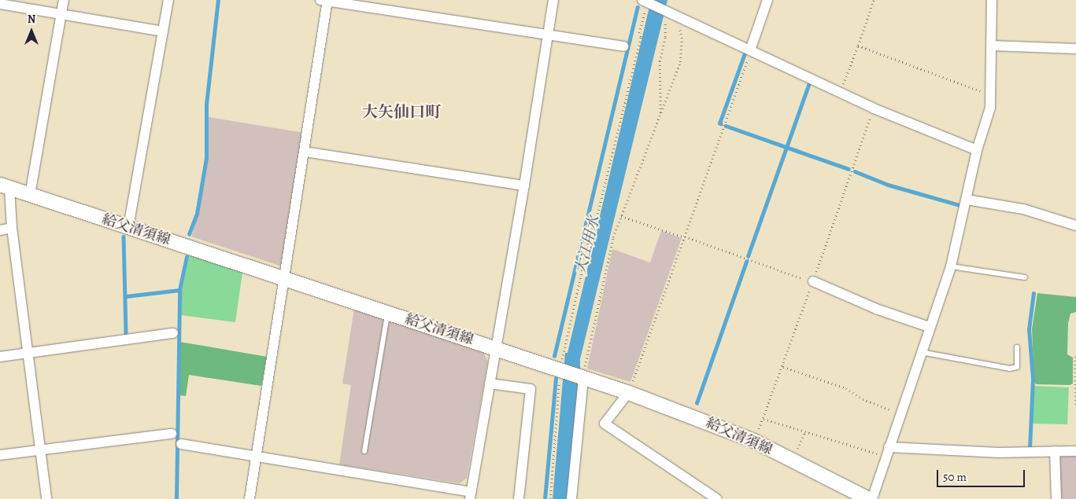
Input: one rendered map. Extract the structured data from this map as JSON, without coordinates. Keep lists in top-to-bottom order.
{
  "streets": {
    "main road": ["給父清須線"]
  },
  "districts": ["大矢仙口町"],
  "water": ["大江用水"],
  "scale_bar": "50 m",
  "north": "top"
}
